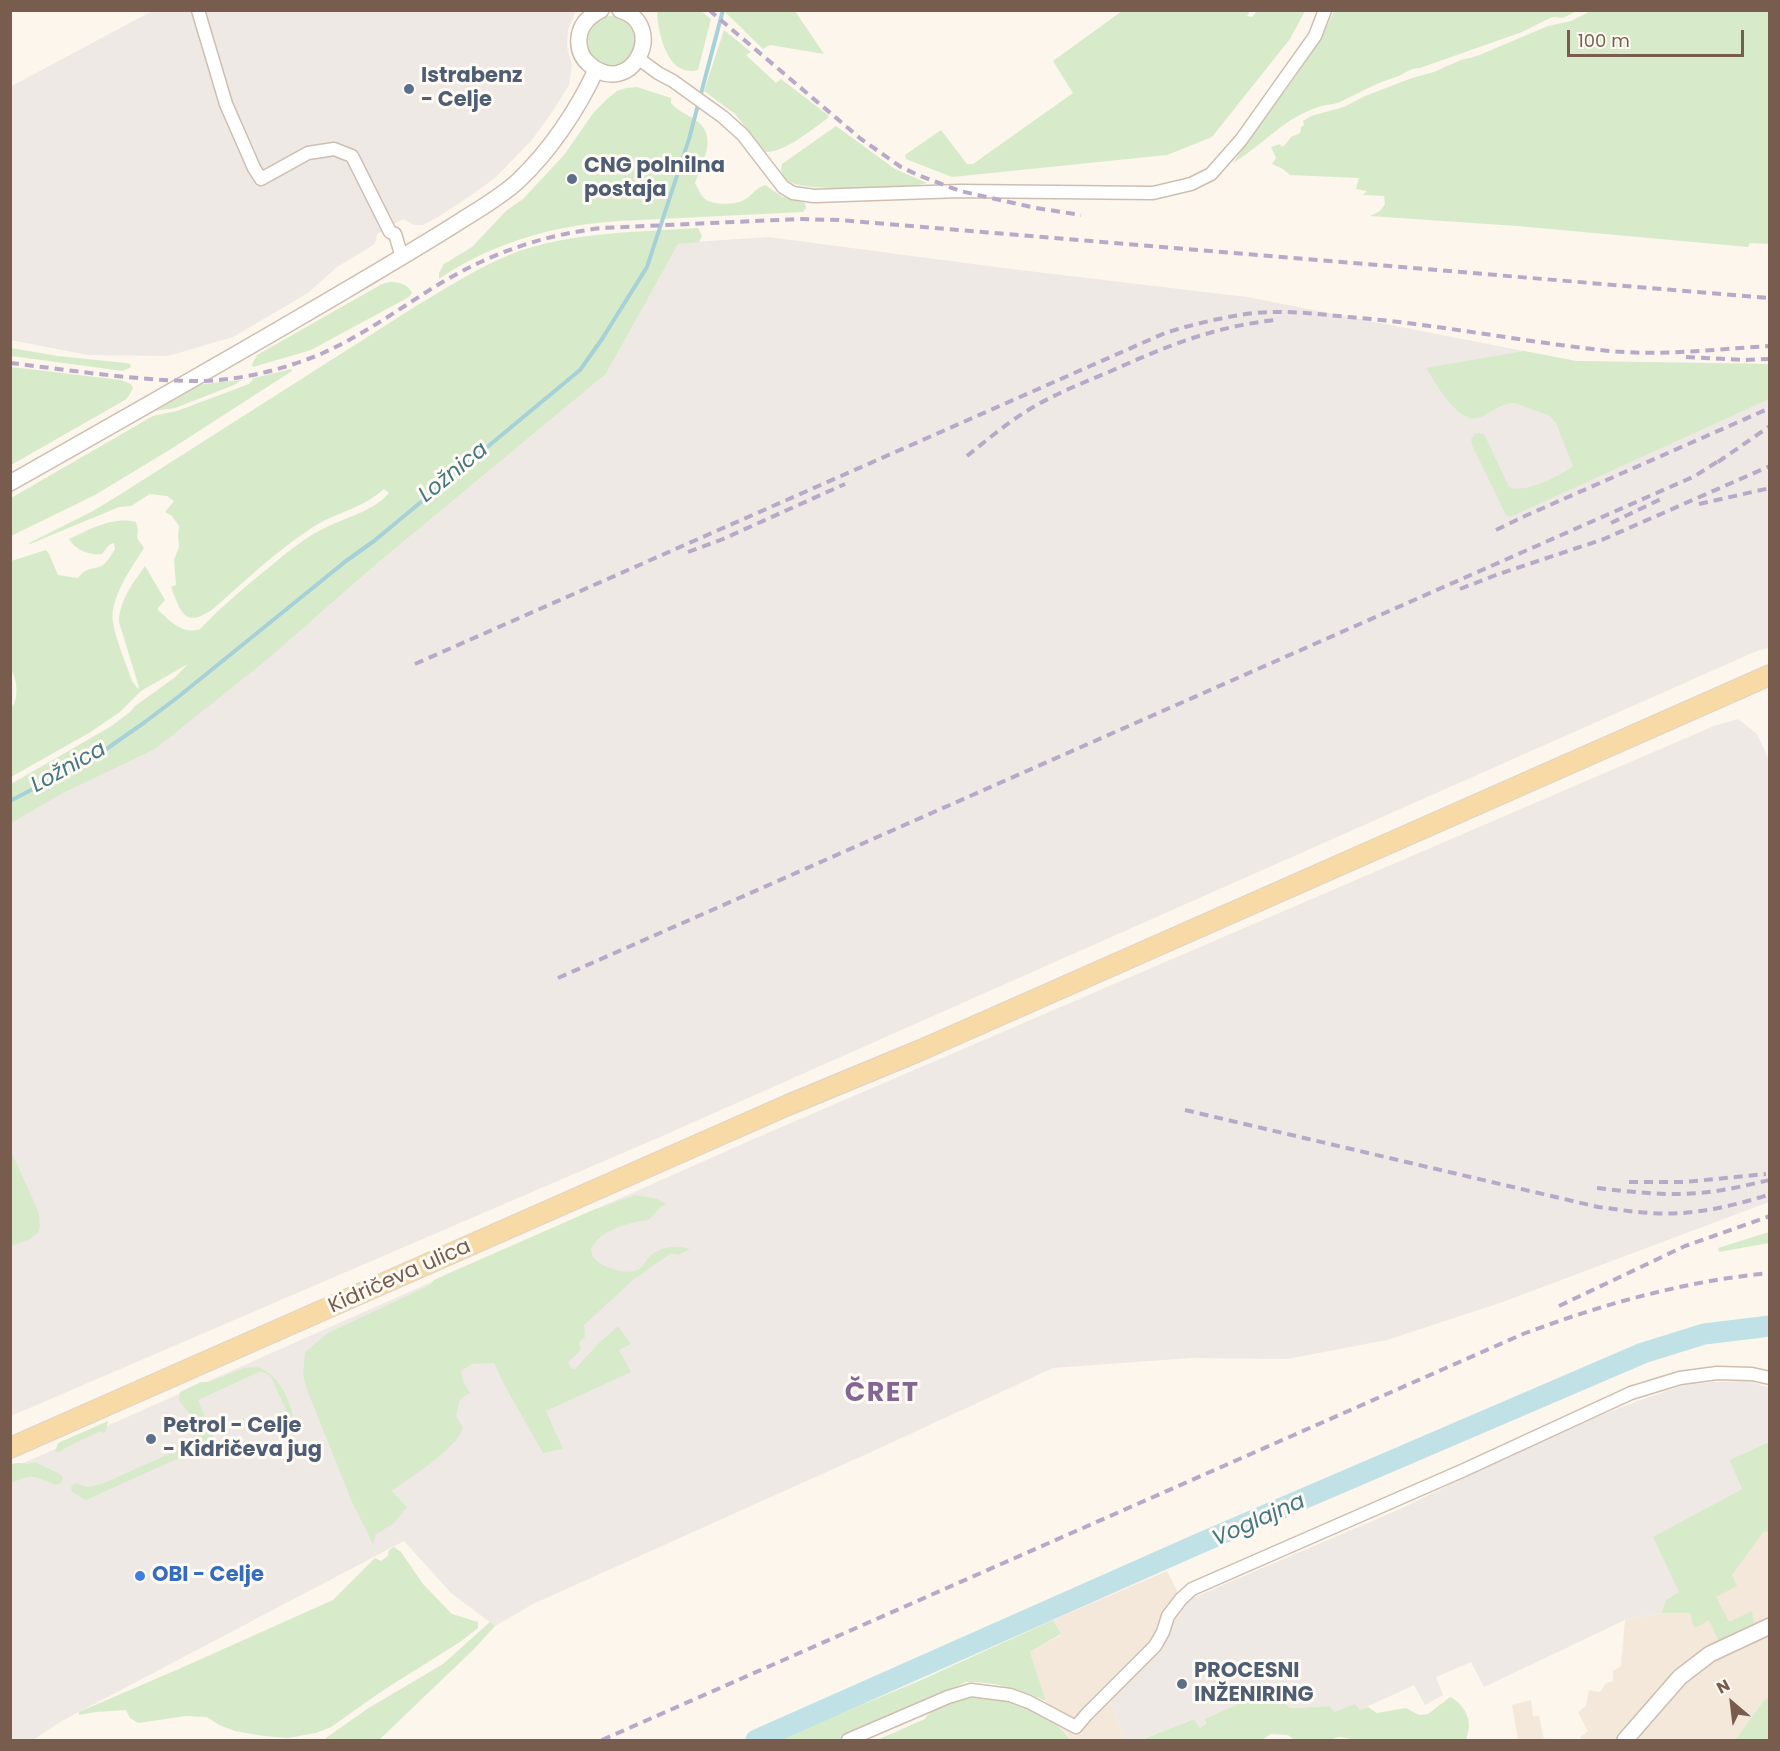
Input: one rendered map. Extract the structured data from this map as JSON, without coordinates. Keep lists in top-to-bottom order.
{
  "streets": {
    "main road": ["Kidričeva ulica"]
  },
  "districts": ["ČRET"],
  "water": ["Ložnica", "Voglajna"],
  "places": [
    "Istrabenz - Celje",
    "CNG polnilna postaja",
    "Petrol - Celje - Kidričeva jug",
    "OBI - Celje",
    "PROCESNI INŽENIRING"
  ],
  "scale_bar": "100 m",
  "north": "top left"
}
